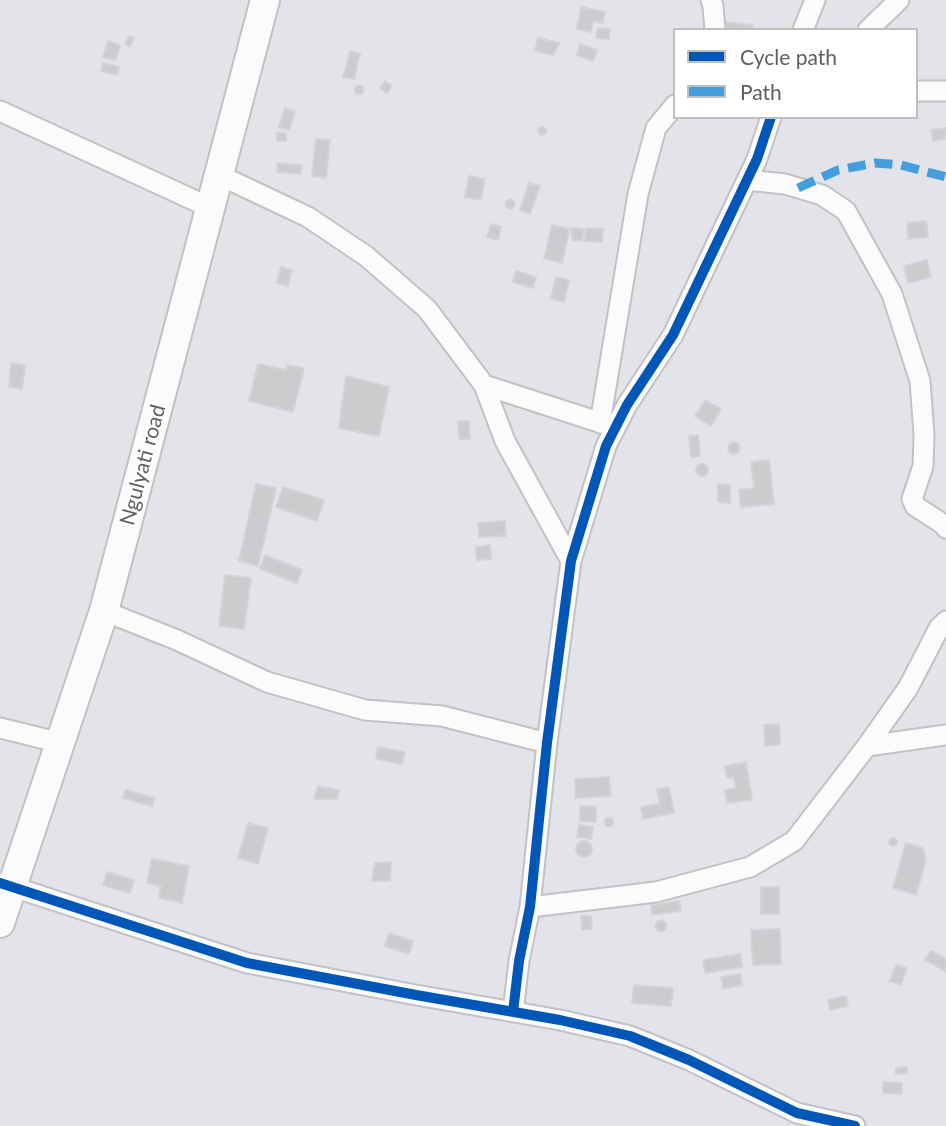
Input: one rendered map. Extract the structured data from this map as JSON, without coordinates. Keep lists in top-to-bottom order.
{
  "streets": {
    "main road": ["Ngulyati road"]
  },
  "legend": ["Cycle path", "Path"]
}
